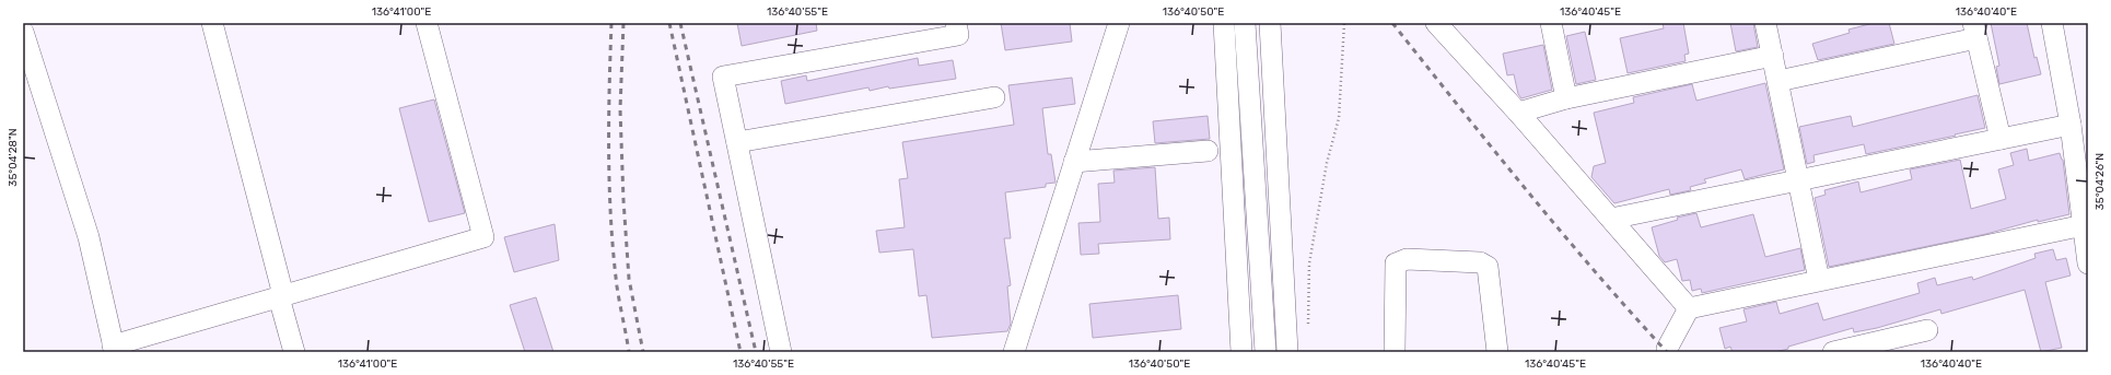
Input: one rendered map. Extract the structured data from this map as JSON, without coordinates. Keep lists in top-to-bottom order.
{
  "coordinates": [
    "136°41'00\"E",
    "136°40'55\"E",
    "136°40'50\"E",
    "136°40'45\"E",
    "136°40'40\"E",
    "35°04'28\"N",
    "35°04'26\"N"
  ]
}
